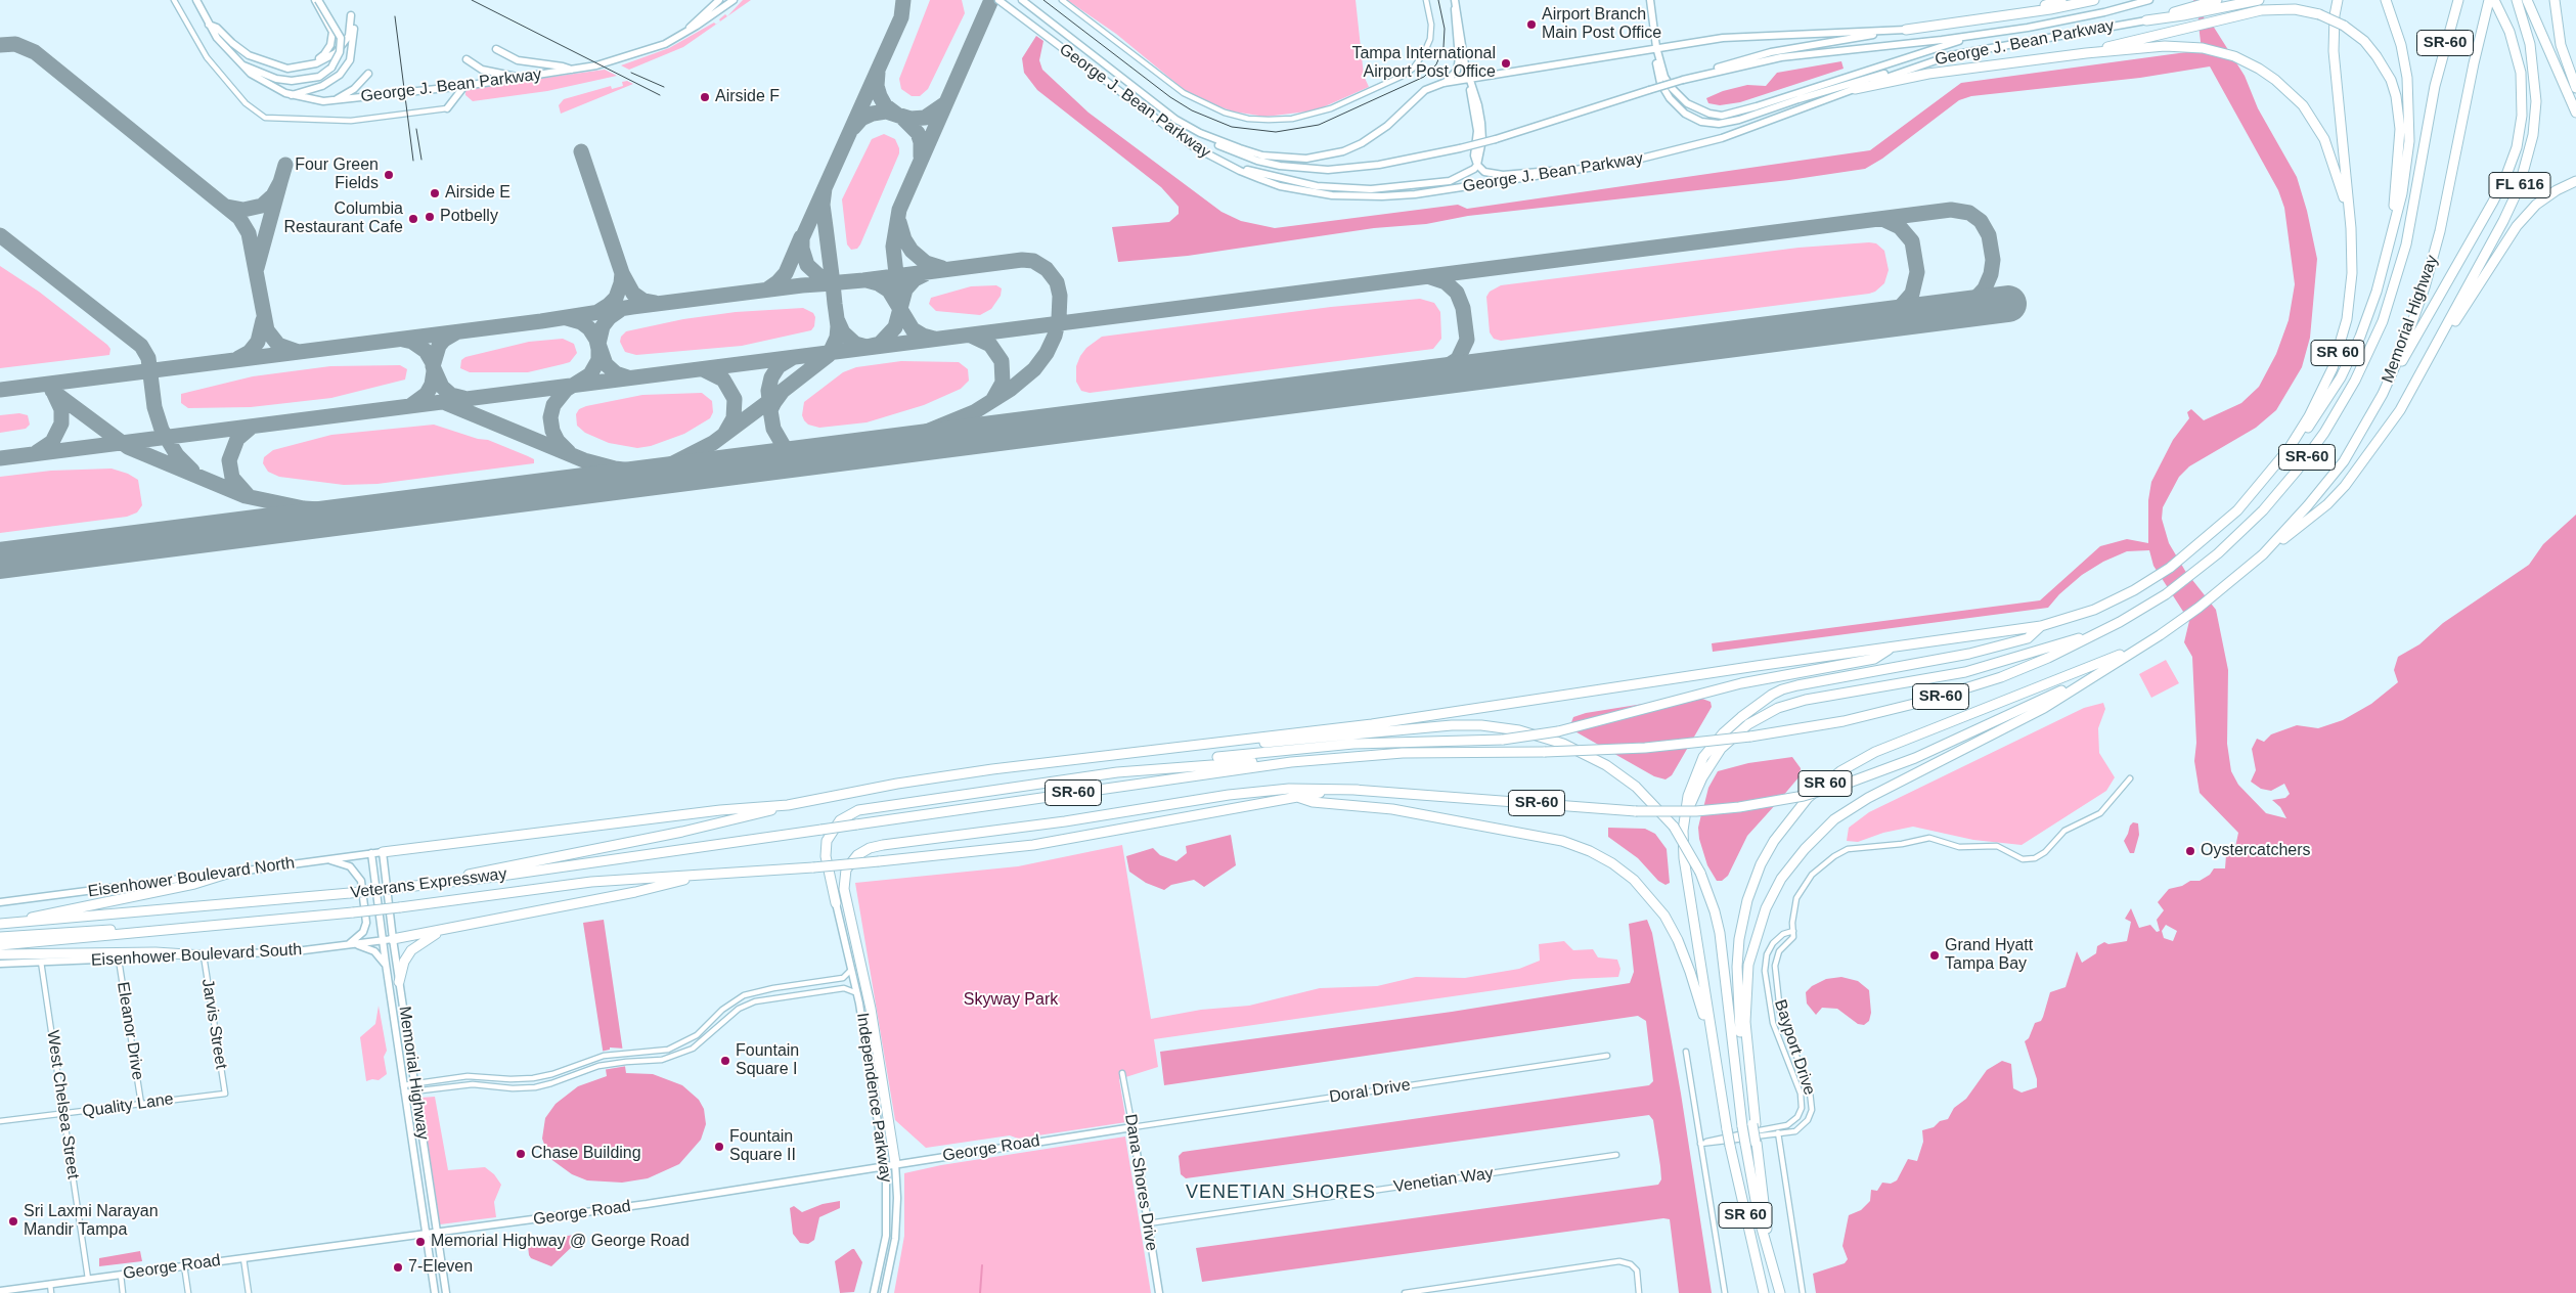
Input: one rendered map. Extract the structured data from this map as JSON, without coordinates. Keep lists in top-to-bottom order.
{
  "streets": {
    "highway": [
      "SR-60",
      "FL 616",
      "Memorial Highway",
      "SR 60",
      "Veterans Expressway"
    ],
    "street": [
      "George J. Bean Parkway",
      "Eisenhower Boulevard North",
      "Eisenhower Boulevard South",
      "Jarvis Street",
      "Eleanor Drive",
      "Bayport Drive",
      "Doral Drive",
      "Independence Parkway",
      "West Chelsea Street",
      "Quality Lane",
      "George Road",
      "Venetian Way",
      "Dana Shores Drive"
    ]
  },
  "crossings": [
    ["SR-60", "Memorial Highway"],
    ["SR-60", "SR 60"],
    ["SR-60", "Veterans Expressway"],
    ["FL 616", "Memorial Highway"],
    ["Memorial Highway", "SR 60"],
    ["Memorial Highway", "Eisenhower Boulevard North"],
    ["Memorial Highway", "Eisenhower Boulevard South"],
    ["Memorial Highway", "George Road"],
    ["Eisenhower Boulevard South", "Jarvis Street"],
    ["Eisenhower Boulevard South", "Eleanor Drive"],
    ["Eisenhower Boulevard South", "West Chelsea Street"],
    ["Jarvis Street", "Quality Lane"],
    ["Eleanor Drive", "Quality Lane"],
    ["Doral Drive", "George Road"],
    ["Doral Drive", "Dana Shores Drive"],
    ["Independence Parkway", "George Road"],
    ["West Chelsea Street", "Quality Lane"],
    ["West Chelsea Street", "George Road"],
    ["George Road", "Dana Shores Drive"],
    ["Venetian Way", "Dana Shores Drive"]
  ],
  "districts": ["VENETIAN SHORES"],
  "parks": ["Skyway Park"],
  "places": [
    "Airport Branch Main Post Office",
    "Tampa International Airport Post Office",
    "Airside F",
    "Four Green Fields",
    "Airside E",
    "Potbelly",
    "Columbia Restaurant Cafe",
    "Oystercatchers",
    "Grand Hyatt Tampa Bay",
    "Fountain Square I",
    "Fountain Square II",
    "Chase Building",
    "Sri Laxmi Narayan Mandir Tampa",
    "Memorial Highway @ George Road",
    "7-Eleven"
  ]
}
